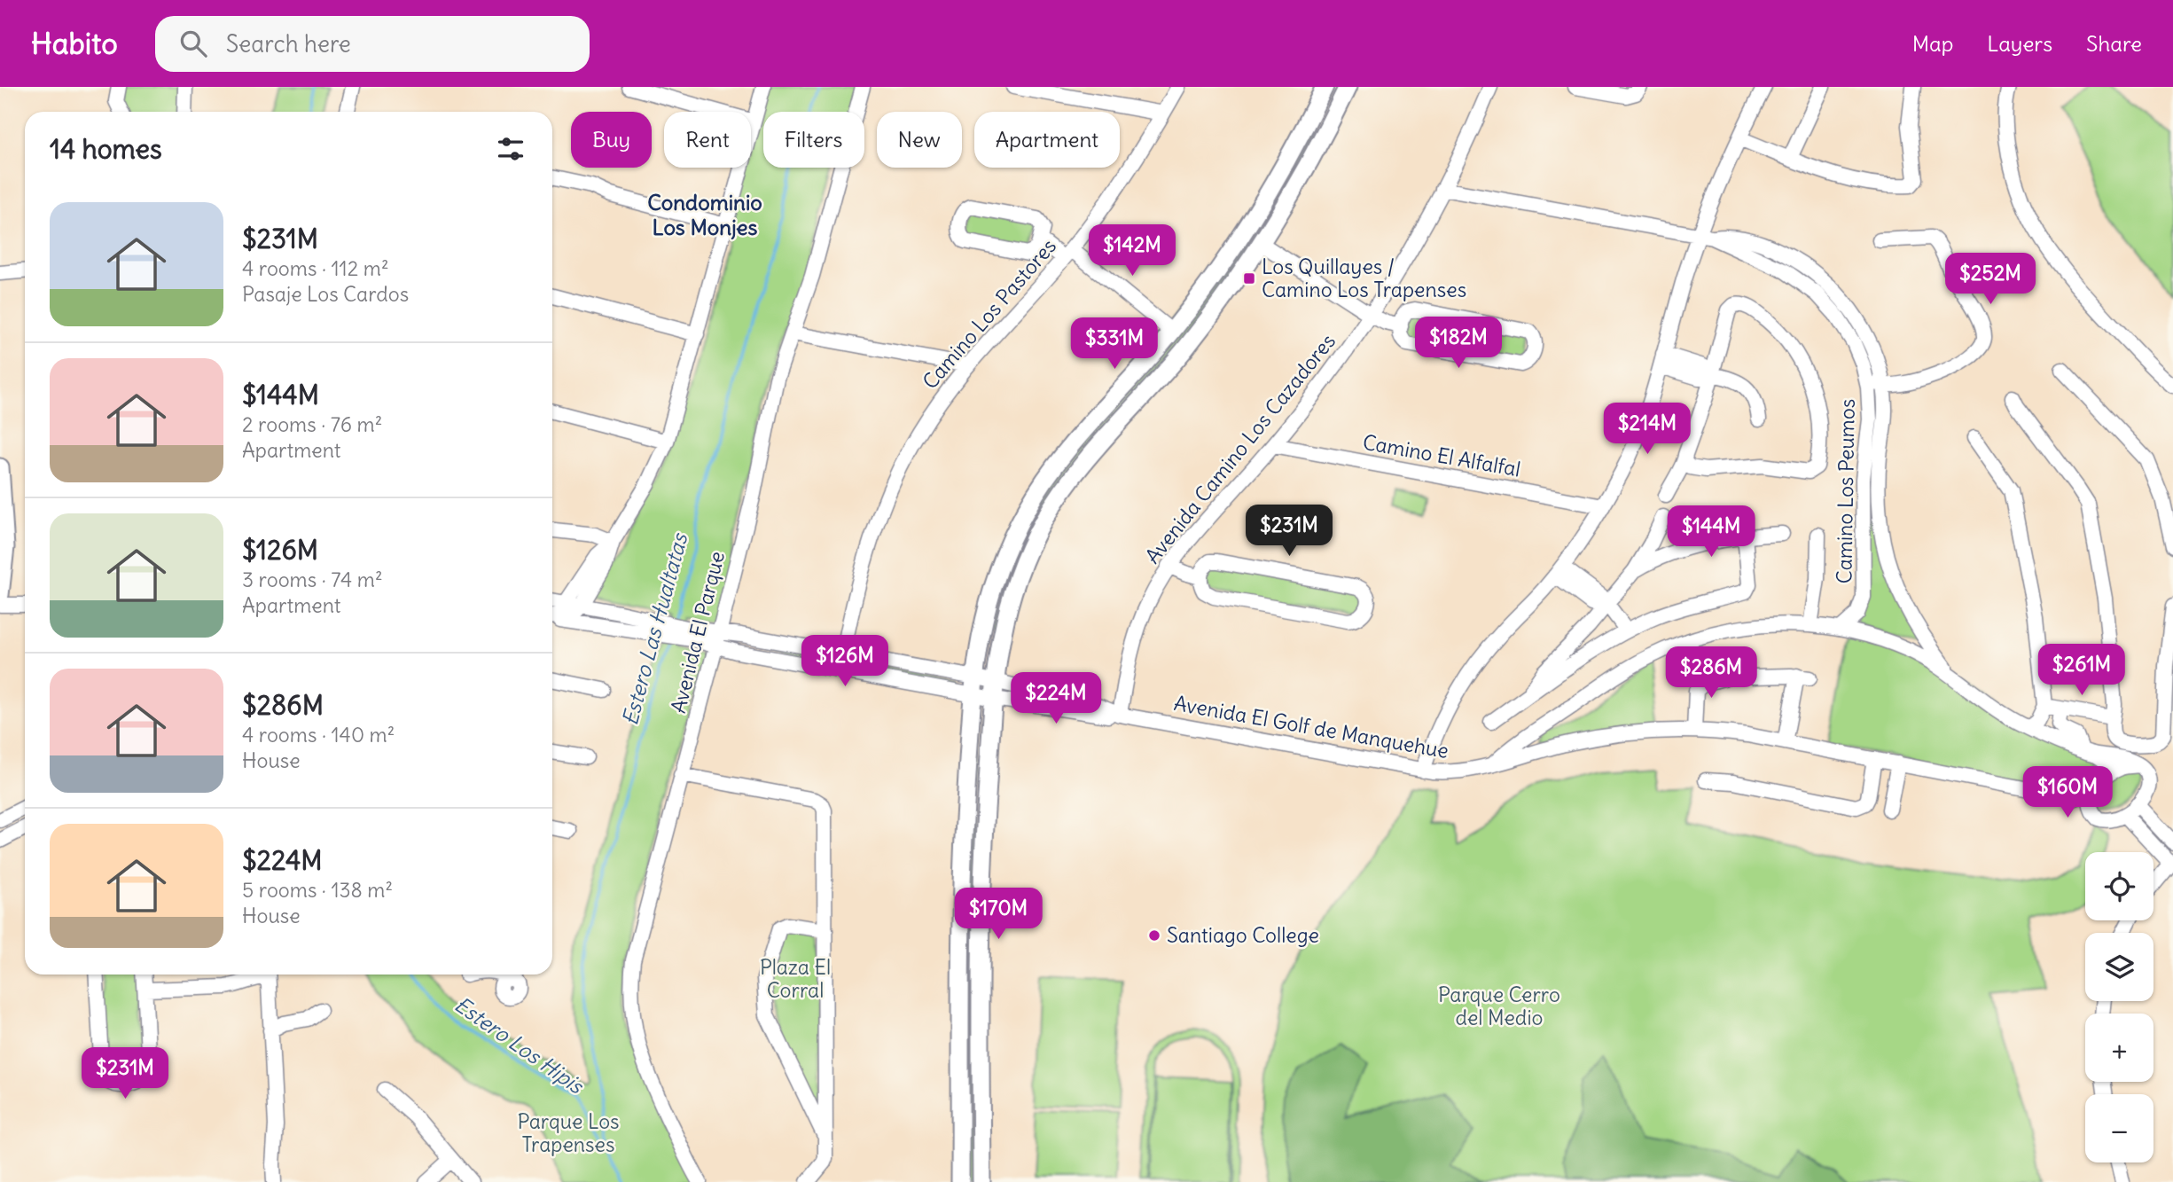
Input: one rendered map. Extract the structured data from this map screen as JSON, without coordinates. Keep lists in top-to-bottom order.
{
  "streets": {
    "street": [
      "Camino Los Pastores",
      "Avenida Camino Los Cazadores",
      "Camino El Alfalfal",
      "Camino Los Peumos",
      "Avenida El Parque",
      "Avenida El Golf de Manquehue"
    ]
  },
  "crossings": [
    ["Camino Los Pastores", "Avenida El Golf de Manquehue"],
    ["Avenida Camino Los Cazadores", "Camino El Alfalfal"],
    ["Avenida Camino Los Cazadores", "Camino Los Peumos"],
    ["Avenida Camino Los Cazadores", "Avenida El Golf de Manquehue"],
    ["Camino Los Peumos", "Avenida El Golf de Manquehue"],
    ["Avenida El Parque", "Avenida El Golf de Manquehue"]
  ],
  "districts": ["Condominio Los Monjes"],
  "water": ["Estero Las Hualtatas", "Estero Los Hipis"],
  "parks": ["Plaza El Corral", "Parque Cerro del Medio", "Parque Los Trapenses"],
  "places": {
    "transit": ["Los Quillayes / Camino Los Trapenses"],
    "other": ["Santiago College"]
  },
  "page": {
    "header": "Habito",
    "search": "Search here",
    "nav": ["Map", "Layers", "Share"],
    "chip": [
      "Buy",
      "Rent",
      "Filters",
      "New",
      "Apartment"
    ],
    "heading": "14 homes",
    "list": [
      {
        "name": "$231M",
        "note": "4 rooms · 112 m² · Pasaje Los Cardos"
      },
      {
        "name": "$144M",
        "note": "2 rooms · 76 m² · Apartment"
      },
      {
        "name": "$126M",
        "note": "3 rooms · 74 m² · Apartment"
      },
      {
        "name": "$286M",
        "note": "4 rooms · 140 m² · House"
      },
      {
        "name": "$224M",
        "note": "5 rooms · 138 m² · House"
      }
    ],
    "price": [
      "$142M",
      "$252M",
      "$182M",
      "$331M",
      "$214M",
      "$231M",
      "$144M",
      "$126M",
      "$261M",
      "$286M",
      "$224M",
      "$160M",
      "$170M",
      "$231M"
    ],
    "map_buttons": ["+", "−"]
  }
}
